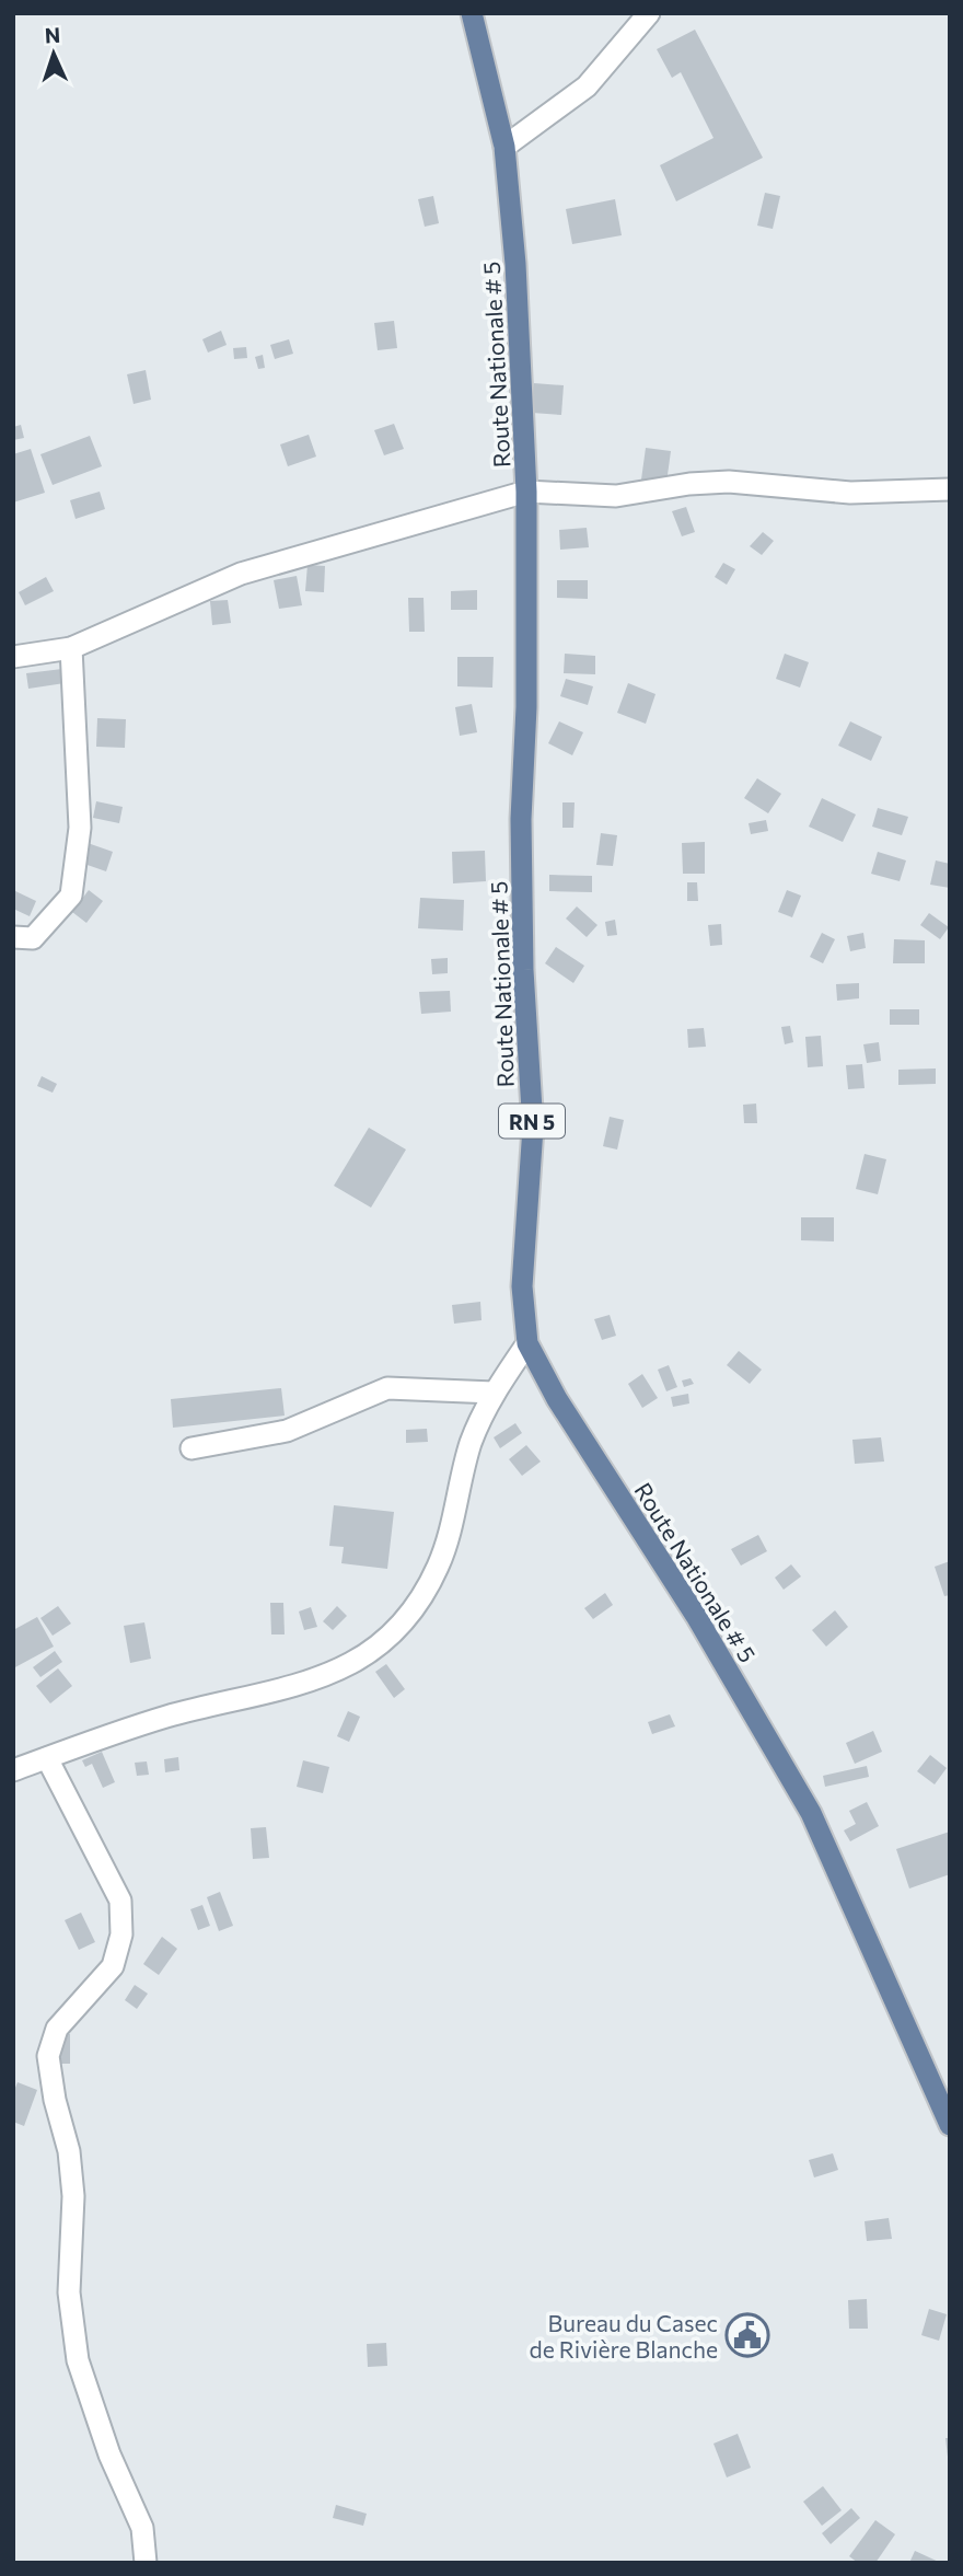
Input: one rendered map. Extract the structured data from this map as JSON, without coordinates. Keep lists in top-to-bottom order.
{
  "streets": {
    "main road": ["Route Nationale # 5", "RN 5"]
  },
  "places": {
    "public building": ["Bureau du Casec de Rivière Blanche"]
  },
  "north": "top"
}
